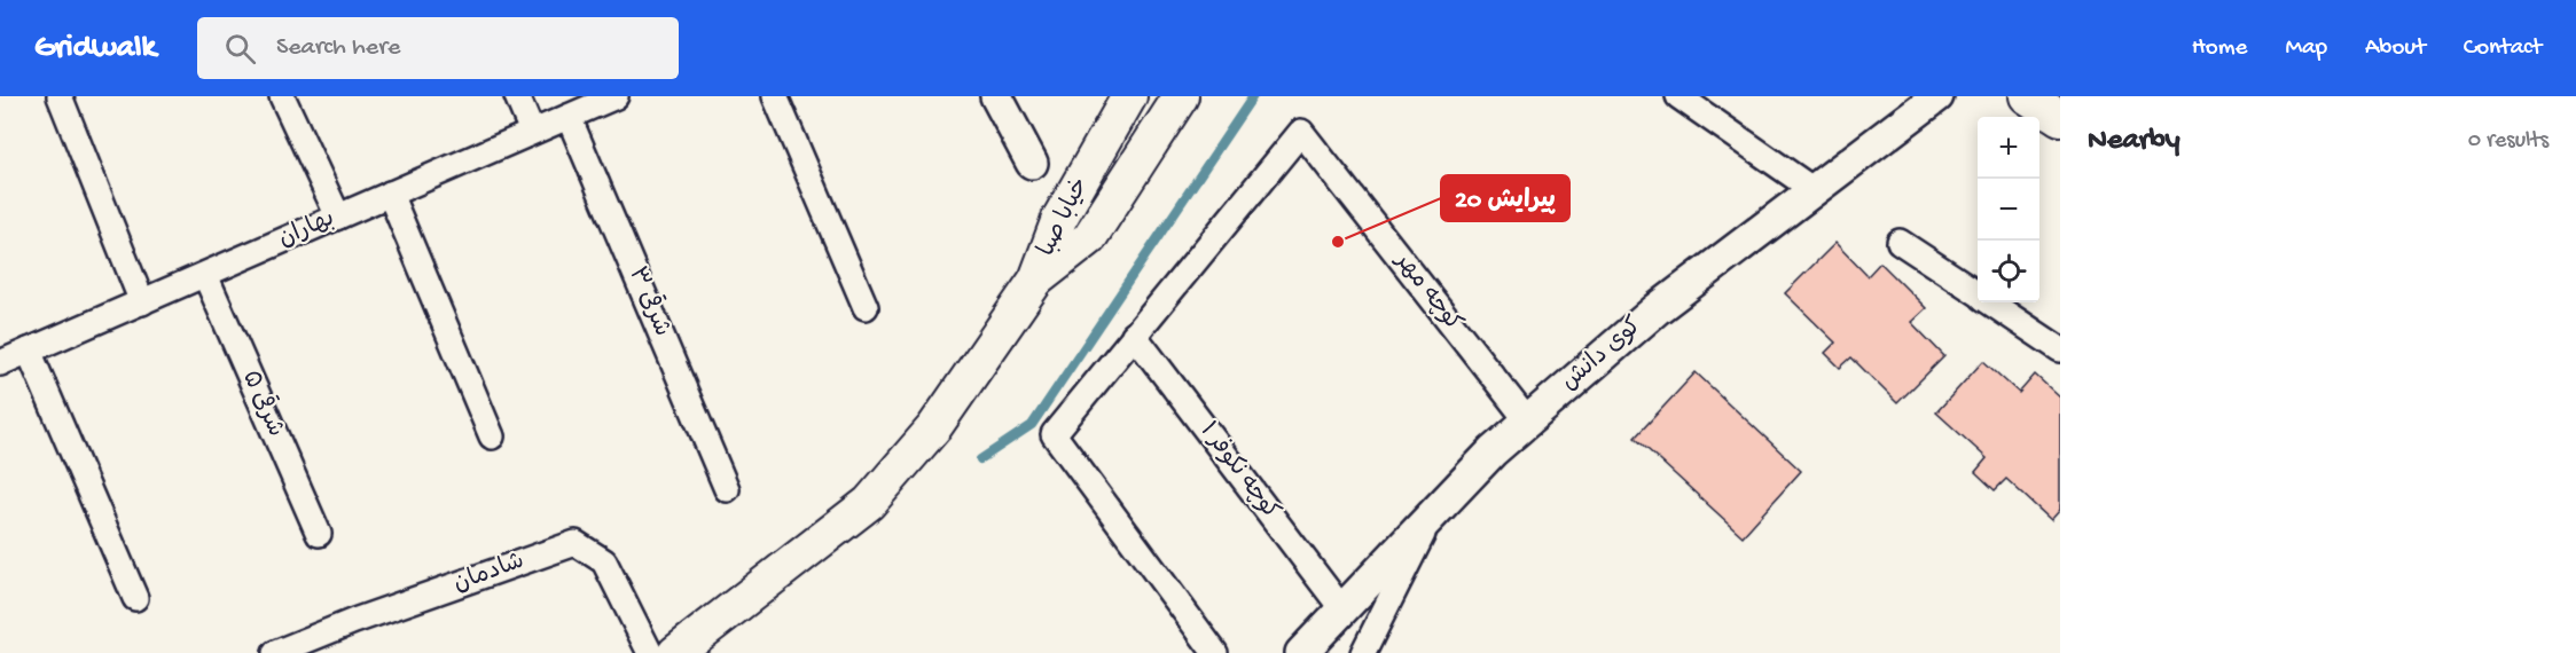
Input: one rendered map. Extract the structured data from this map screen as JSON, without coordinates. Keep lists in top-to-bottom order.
{
  "streets": {
    "main road": ["خیابا صبا"],
    "street": [
      "بهاران",
      "کوچه مهر",
      "۳ شرقی",
      "کوی دانش",
      "۵ شرقی",
      "کوچه نکوفر ۱",
      "شادمان"
    ]
  },
  "crossings": [
    ["بهاران", "۳ شرقی"],
    ["بهاران", "۵ شرقی"],
    ["کوچه مهر", "کوی دانش"],
    ["کوچه مهر", "کوچه نکوفر ۱"],
    ["کوی دانش", "کوچه نکوفر ۱"]
  ],
  "places": ["پیرایش 20"],
  "page": {
    "header": "Gridwalk",
    "search": "Search here",
    "nav": [
      "Home",
      "Map",
      "About",
      "Contact"
    ],
    "heading": ["Nearby", "0 results"],
    "map_buttons": ["+", "−"]
  }
}
